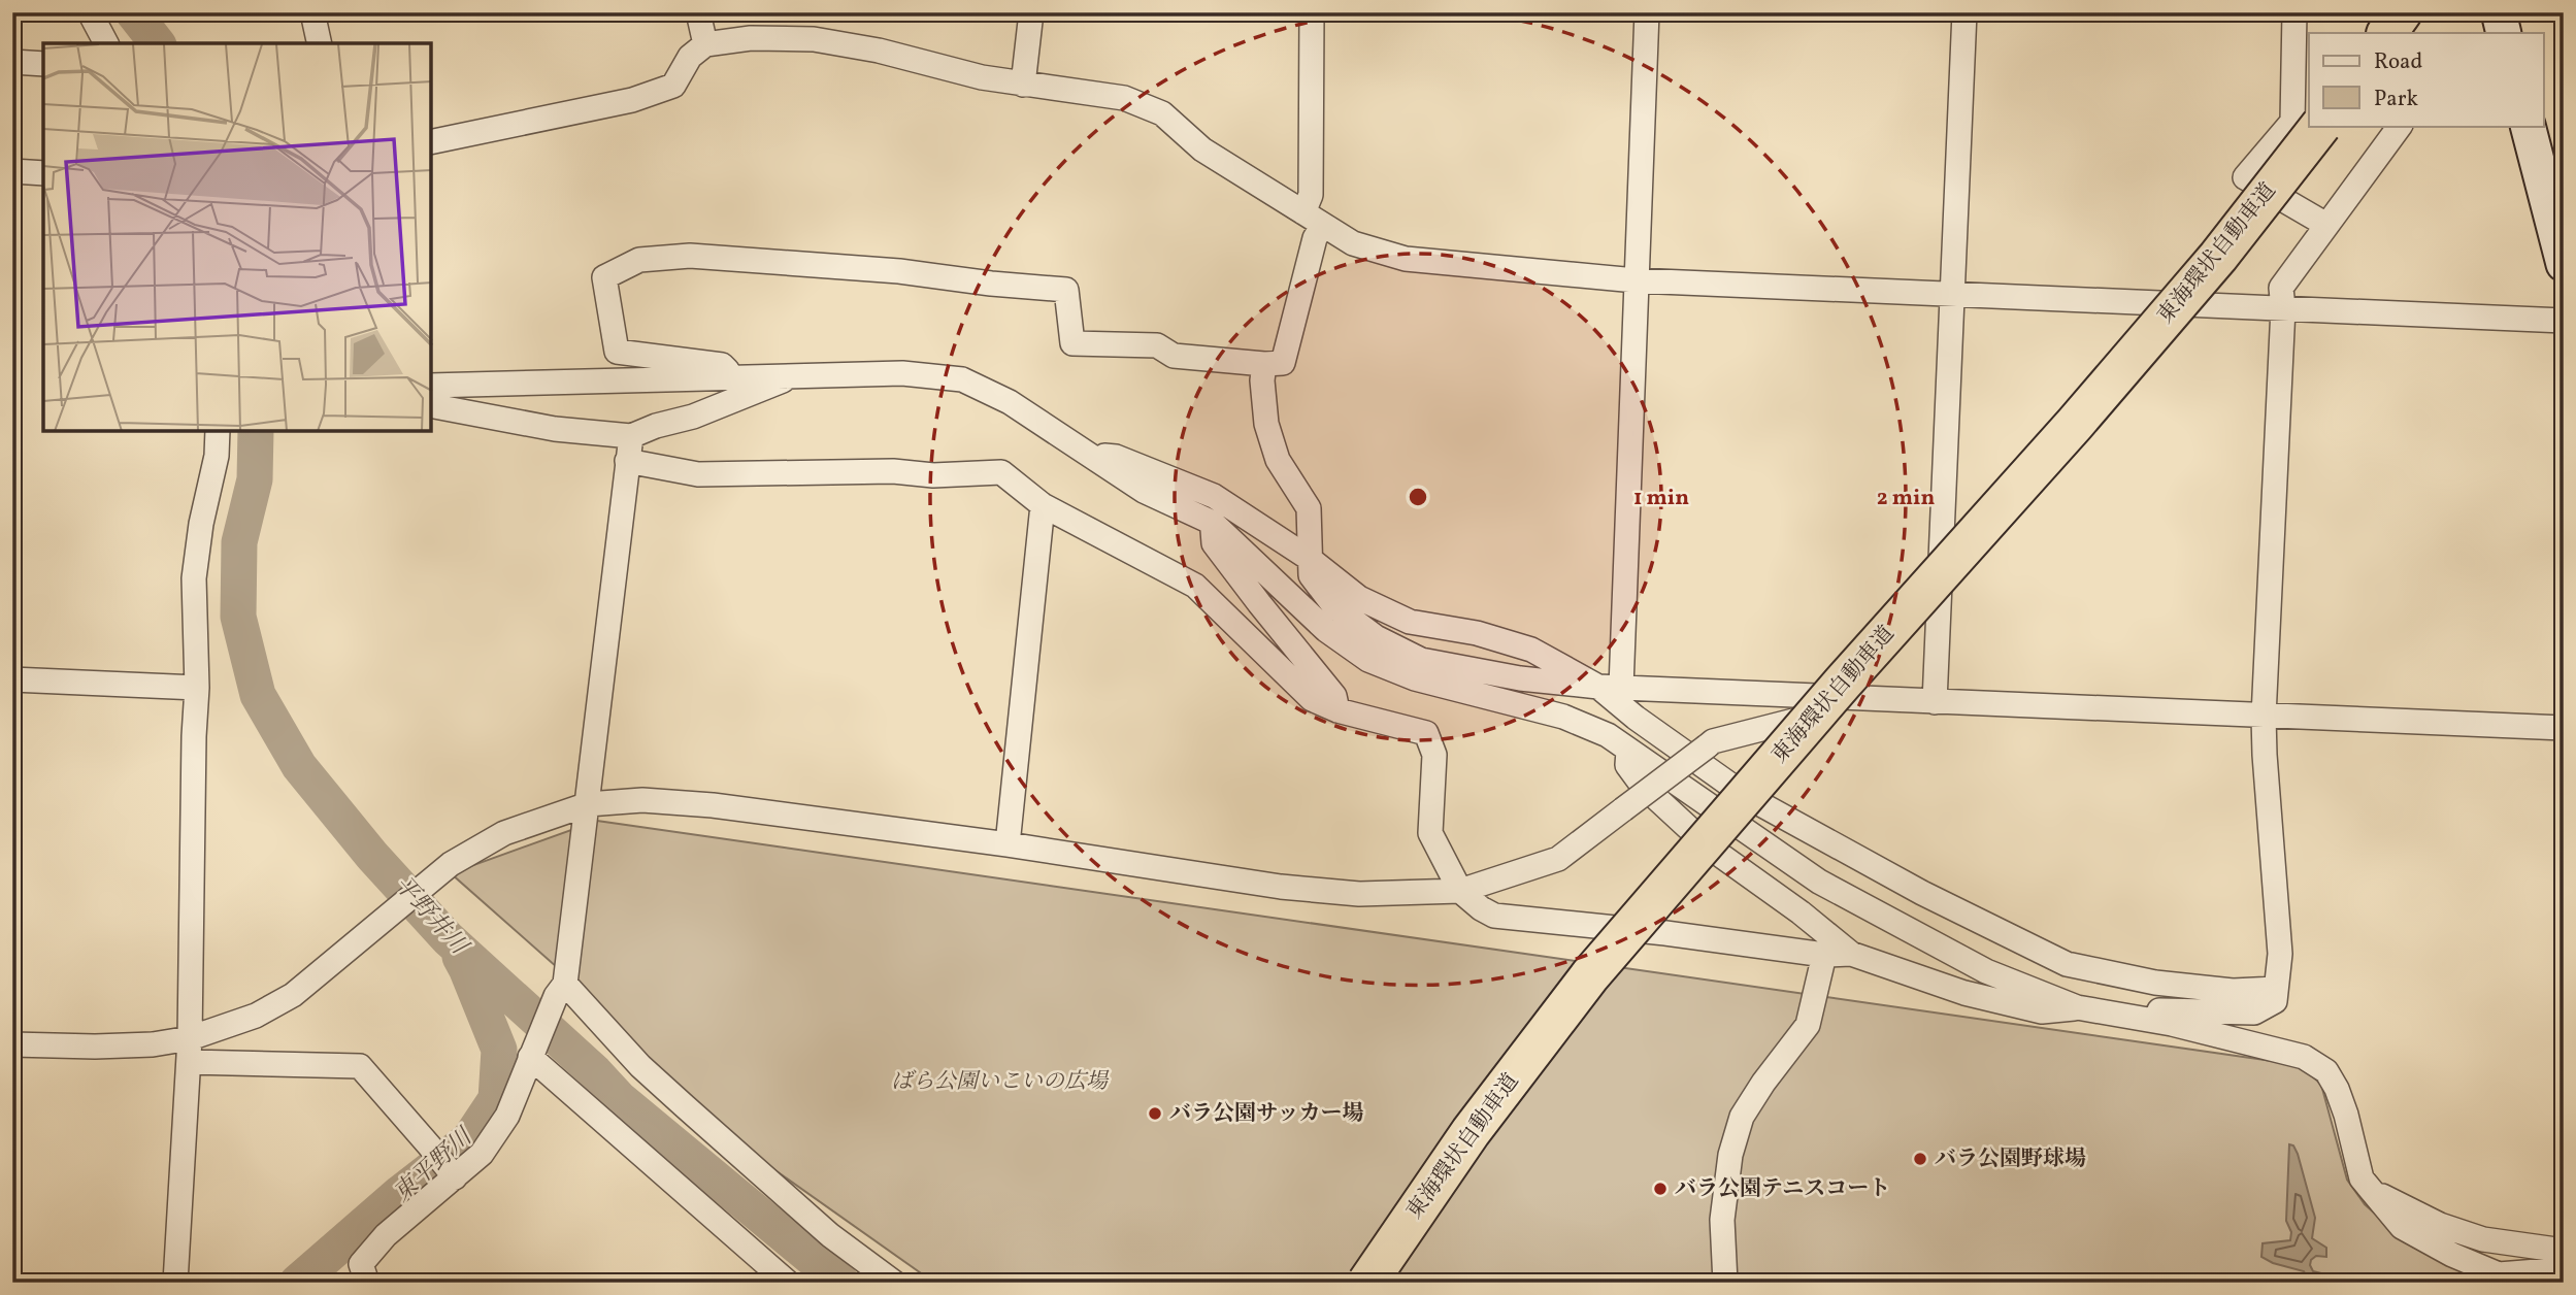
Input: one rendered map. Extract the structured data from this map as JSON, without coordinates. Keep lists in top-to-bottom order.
{
  "streets": {
    "highway": ["東海環状自動車道"]
  },
  "water": ["平野井川", "東平野川"],
  "parks": ["ばら公園いこいの広場"],
  "places": ["バラ公園サッカー場", "バラ公園野球場", "バラ公園テニスコート"],
  "legend": ["Road", "Park"],
  "rings": ["1 min", "2 min"]
}
